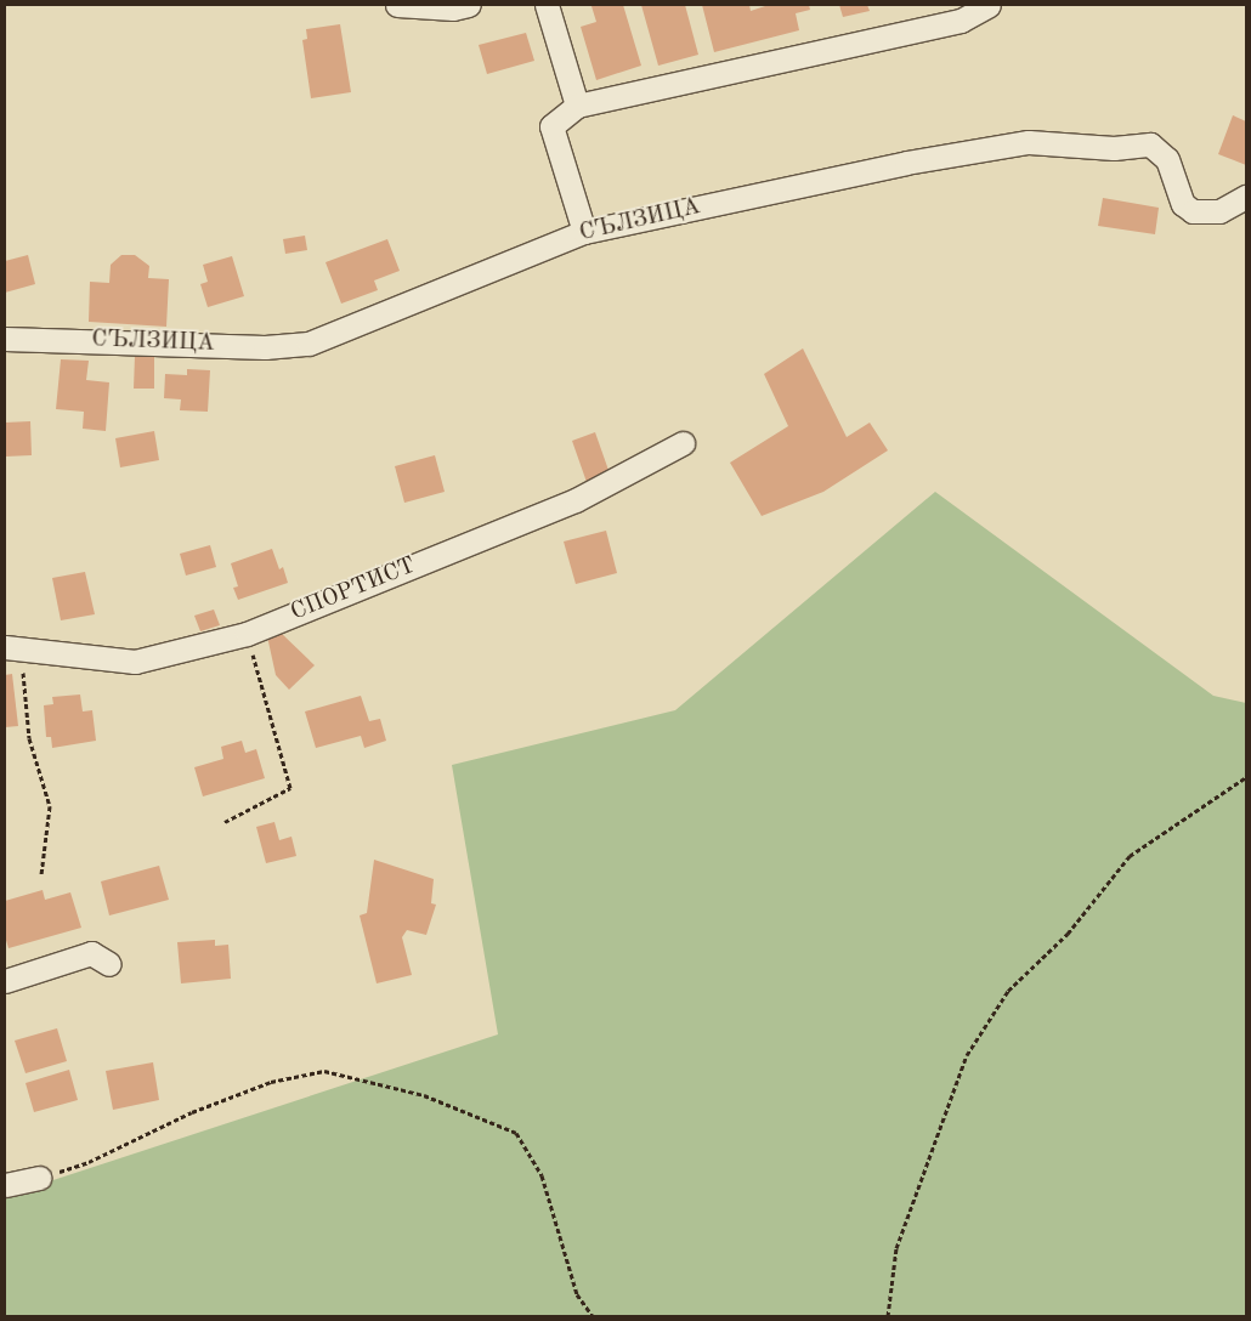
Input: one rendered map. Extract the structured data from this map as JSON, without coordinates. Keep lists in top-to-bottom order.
{
  "streets": {
    "street": ["СЪЛЗИЦА", "СПОРТИСТ"]
  }
}
